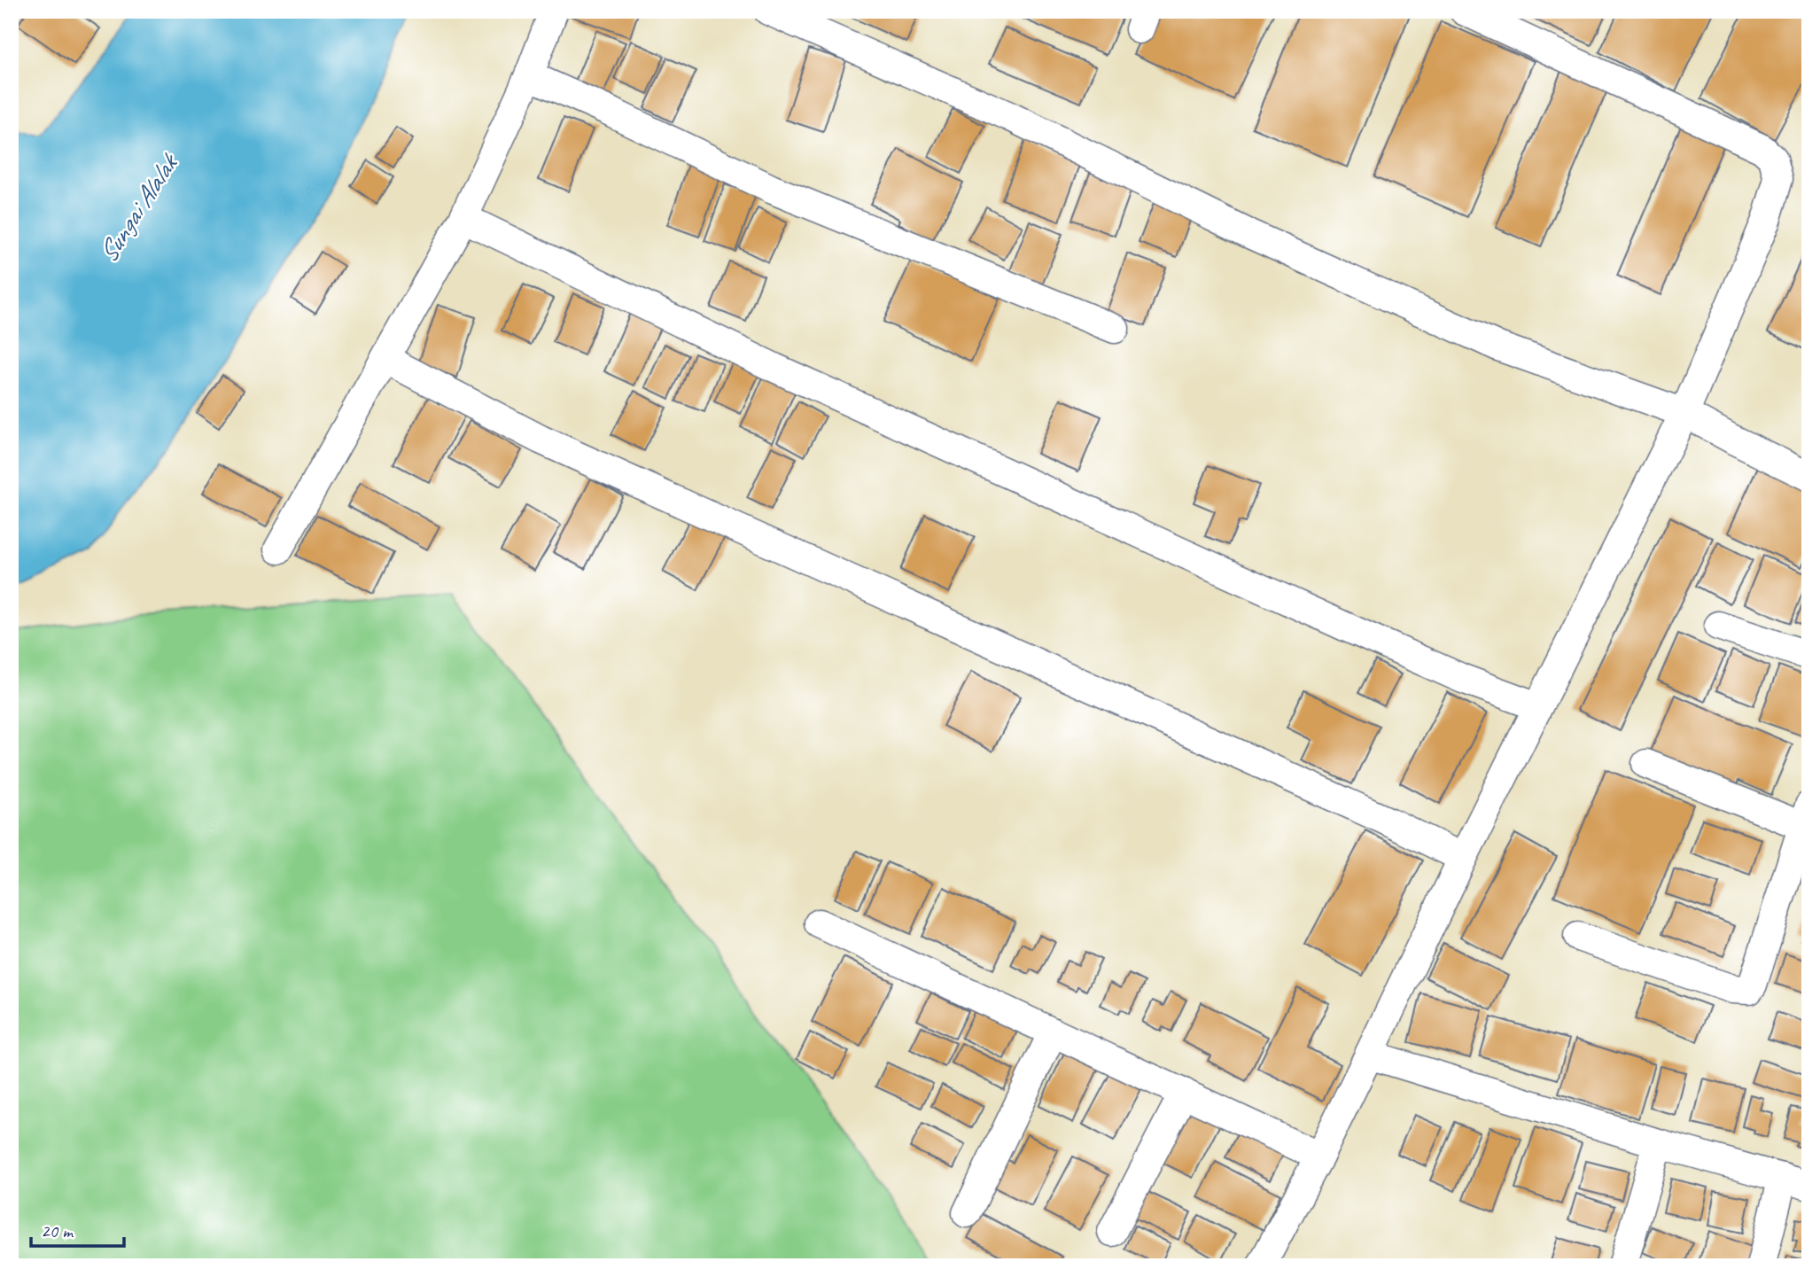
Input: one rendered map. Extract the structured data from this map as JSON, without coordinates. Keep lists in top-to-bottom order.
{
  "water": ["Sungai Alalak"],
  "scale_bar": "20 m"
}
